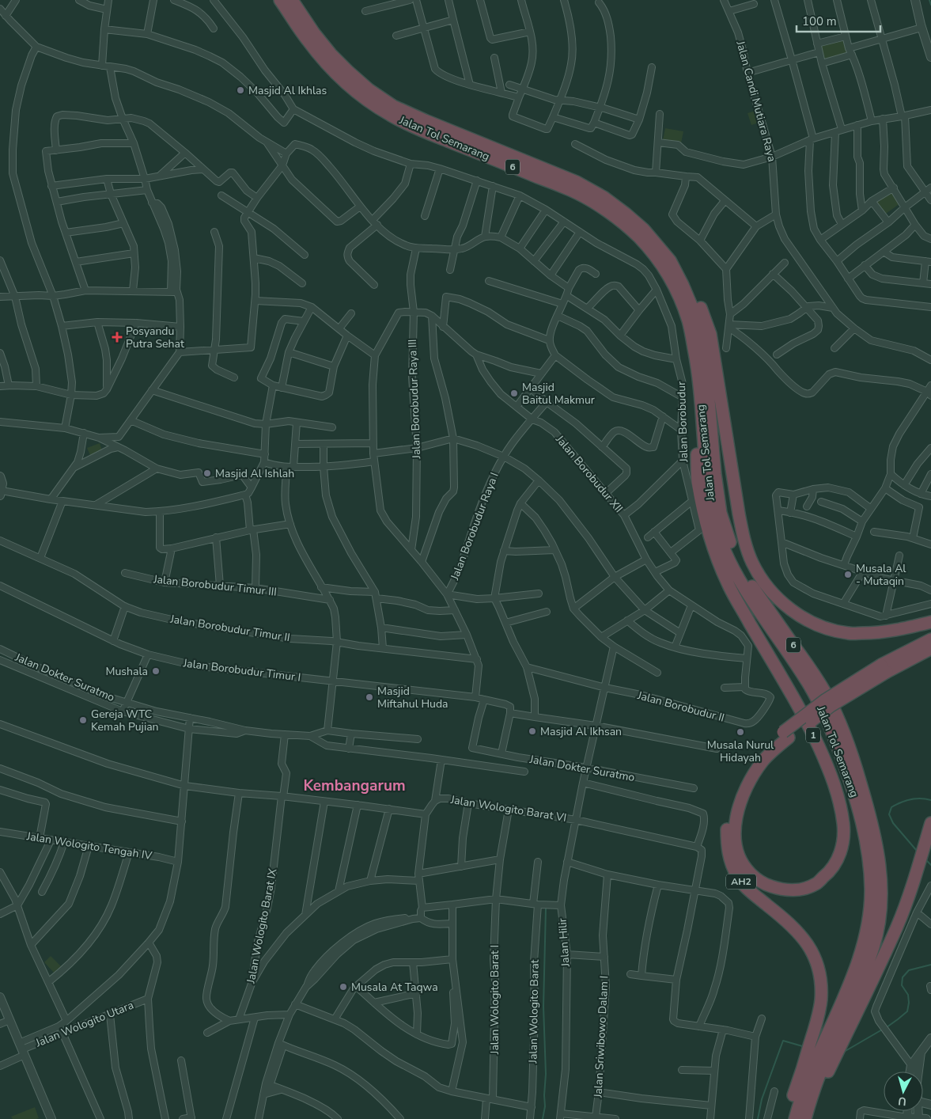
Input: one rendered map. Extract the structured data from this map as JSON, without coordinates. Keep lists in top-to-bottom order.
{
  "streets": {
    "highway": [
      "Jalan Tol Semarang",
      "6",
      "1",
      "AH2"
    ],
    "street": [
      "Jalan Candi Mutiara Raya",
      "Jalan Borobudur Raya III",
      "Jalan Borobudur",
      "Jalan Borobudur XII",
      "Jalan Borobudur Raya I",
      "Jalan Borobudur Timur III",
      "Jalan Borobudur Timur II",
      "Jalan Borobudur Timur I",
      "Jalan Dokter Suratmo",
      "Jalan Borobudur II",
      "Jalan Wologito Barat VI",
      "Jalan Wologito Tengah IV",
      "Jalan Wologito Barat IX",
      "Jalan Hilir",
      "Jalan Wologito Barat I",
      "Jalan Wologito Barat",
      "Jalan Wologito Utara",
      "Jalan Sriwibowo Dalam I"
    ]
  },
  "crossings": [
    ["Jalan Tol Semarang", "1"],
    ["Jalan Tol Semarang", "AH2"],
    ["Jalan Borobudur XII", "Jalan Borobudur Raya I"],
    ["Jalan Borobudur Timur I", "Jalan Dokter Suratmo"],
    ["Jalan Dokter Suratmo", "Jalan Wologito Barat IX"],
    ["Jalan Dokter Suratmo", "Jalan Hilir"],
    ["Jalan Borobudur II", "Jalan Hilir"],
    ["1", "AH2"],
    ["Jalan Wologito Barat VI", "Jalan Hilir"],
    ["Jalan Wologito Barat VI", "Jalan Wologito Barat I"]
  ],
  "districts": ["Kembangarum"],
  "places": {
    "other": [
      "Masjid Al Ikhlas",
      "Masjid Baitul Makmur",
      "Masjid Al Ishlah",
      "Musala Al - Mutaqin",
      "Mushala",
      "Masjid Miftahul Huda",
      "Gereja WTC Kemah Pujian",
      "Masjid Al Ikhsan",
      "Musala Nurul Hidayah",
      "Musala At Taqwa"
    ],
    "health": ["Posyandu Putra Sehat"]
  },
  "scale_bar": "100 m",
  "north": "bottom"
}
